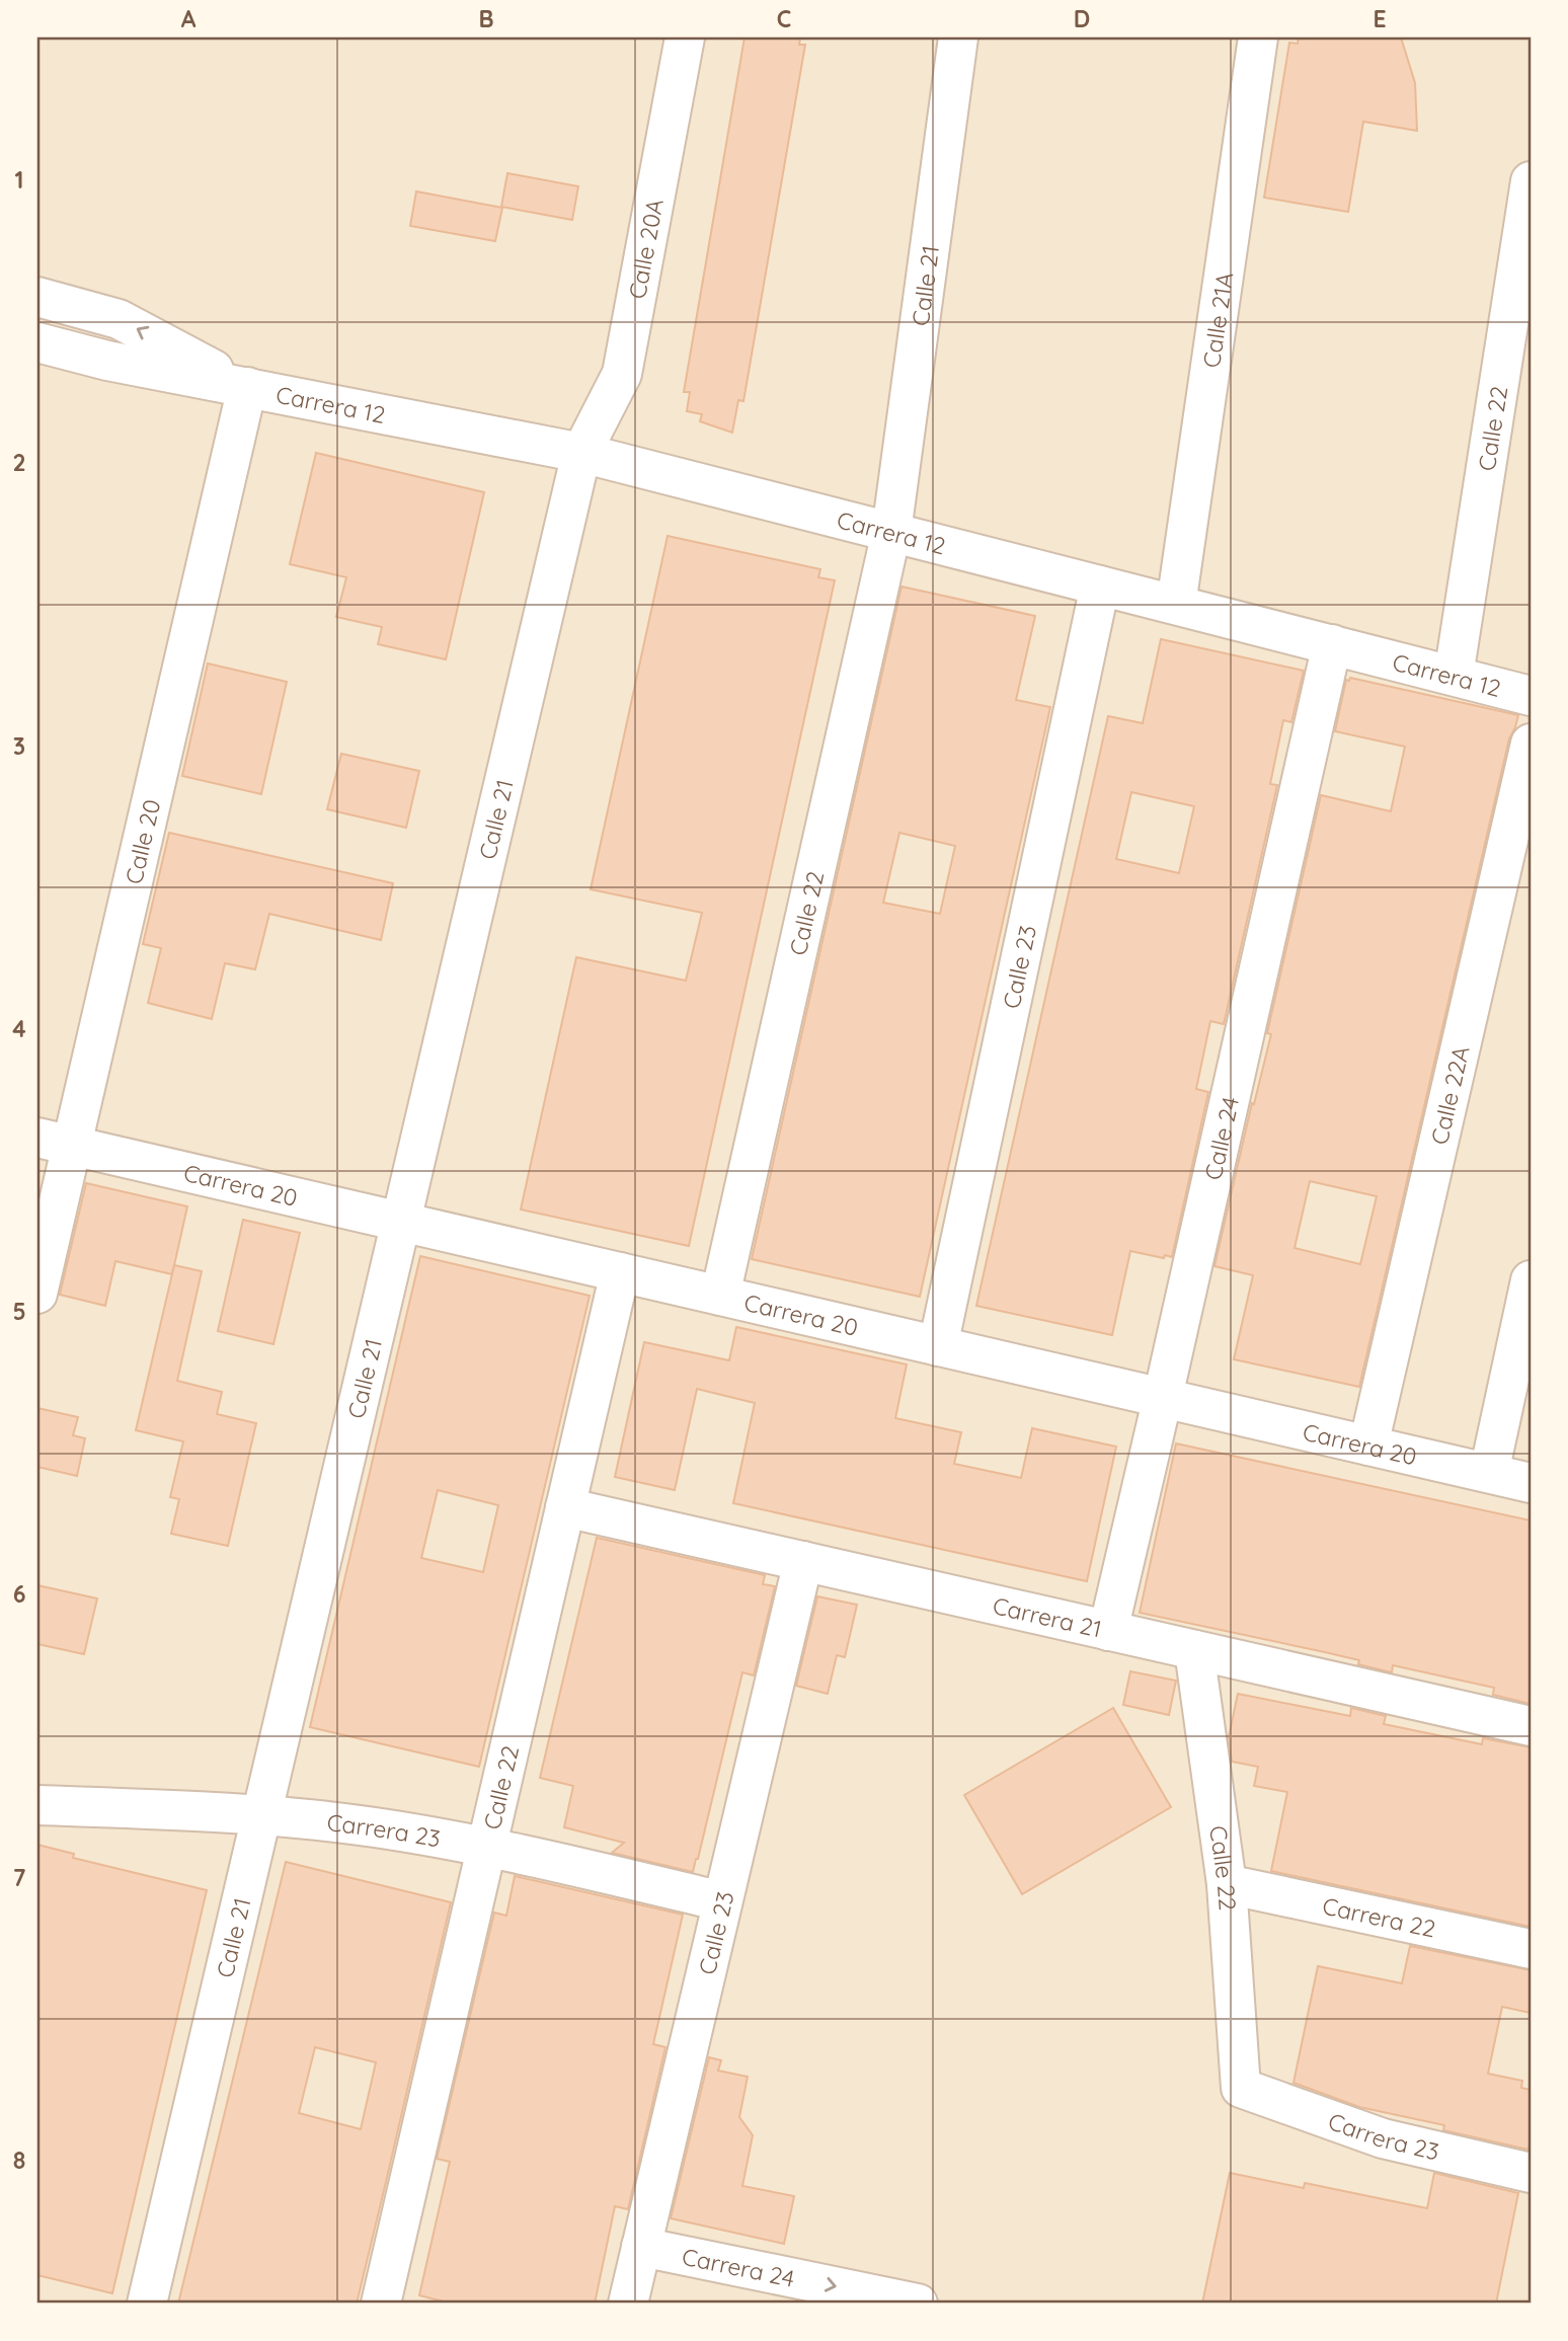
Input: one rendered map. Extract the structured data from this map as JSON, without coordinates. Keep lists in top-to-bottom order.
{
  "streets": {
    "street": [
      "Calle 20A",
      "Calle 21",
      "Calle 21A",
      "Carrera 12",
      "Calle 22",
      "Calle 20",
      "Calle 23",
      "Calle 22A",
      "Calle 24",
      "Carrera 20",
      "Carrera 21",
      "Carrera 23",
      "Carrera 22",
      "Carrera 24"
    ]
  },
  "crossings": [
    ["Calle 20A", "Calle 21"],
    ["Calle 20A", "Carrera 12"],
    ["Calle 21", "Carrera 12"],
    ["Calle 21", "Calle 22"],
    ["Calle 21", "Carrera 20"],
    ["Calle 21", "Carrera 23"],
    ["Calle 21A", "Carrera 12"],
    ["Carrera 12", "Calle 22"],
    ["Carrera 12", "Calle 20"],
    ["Carrera 12", "Calle 23"],
    ["Carrera 12", "Calle 24"],
    ["Calle 22", "Carrera 20"],
    ["Calle 22", "Carrera 21"],
    ["Calle 22", "Carrera 23"],
    ["Calle 22", "Carrera 22"],
    ["Calle 20", "Carrera 20"],
    ["Calle 23", "Carrera 20"],
    ["Calle 23", "Carrera 21"],
    ["Calle 23", "Carrera 23"],
    ["Calle 23", "Carrera 24"],
    ["Calle 22A", "Carrera 20"],
    ["Calle 24", "Carrera 20"],
    ["Calle 24", "Carrera 21"]
  ],
  "one_way": ["Carrera 24"],
  "grid": {
    "columns": [
      "A",
      "B",
      "C",
      "D",
      "E"
    ],
    "rows": [
      "1",
      "2",
      "3",
      "4",
      "5",
      "6",
      "7",
      "8"
    ]
  }
}
